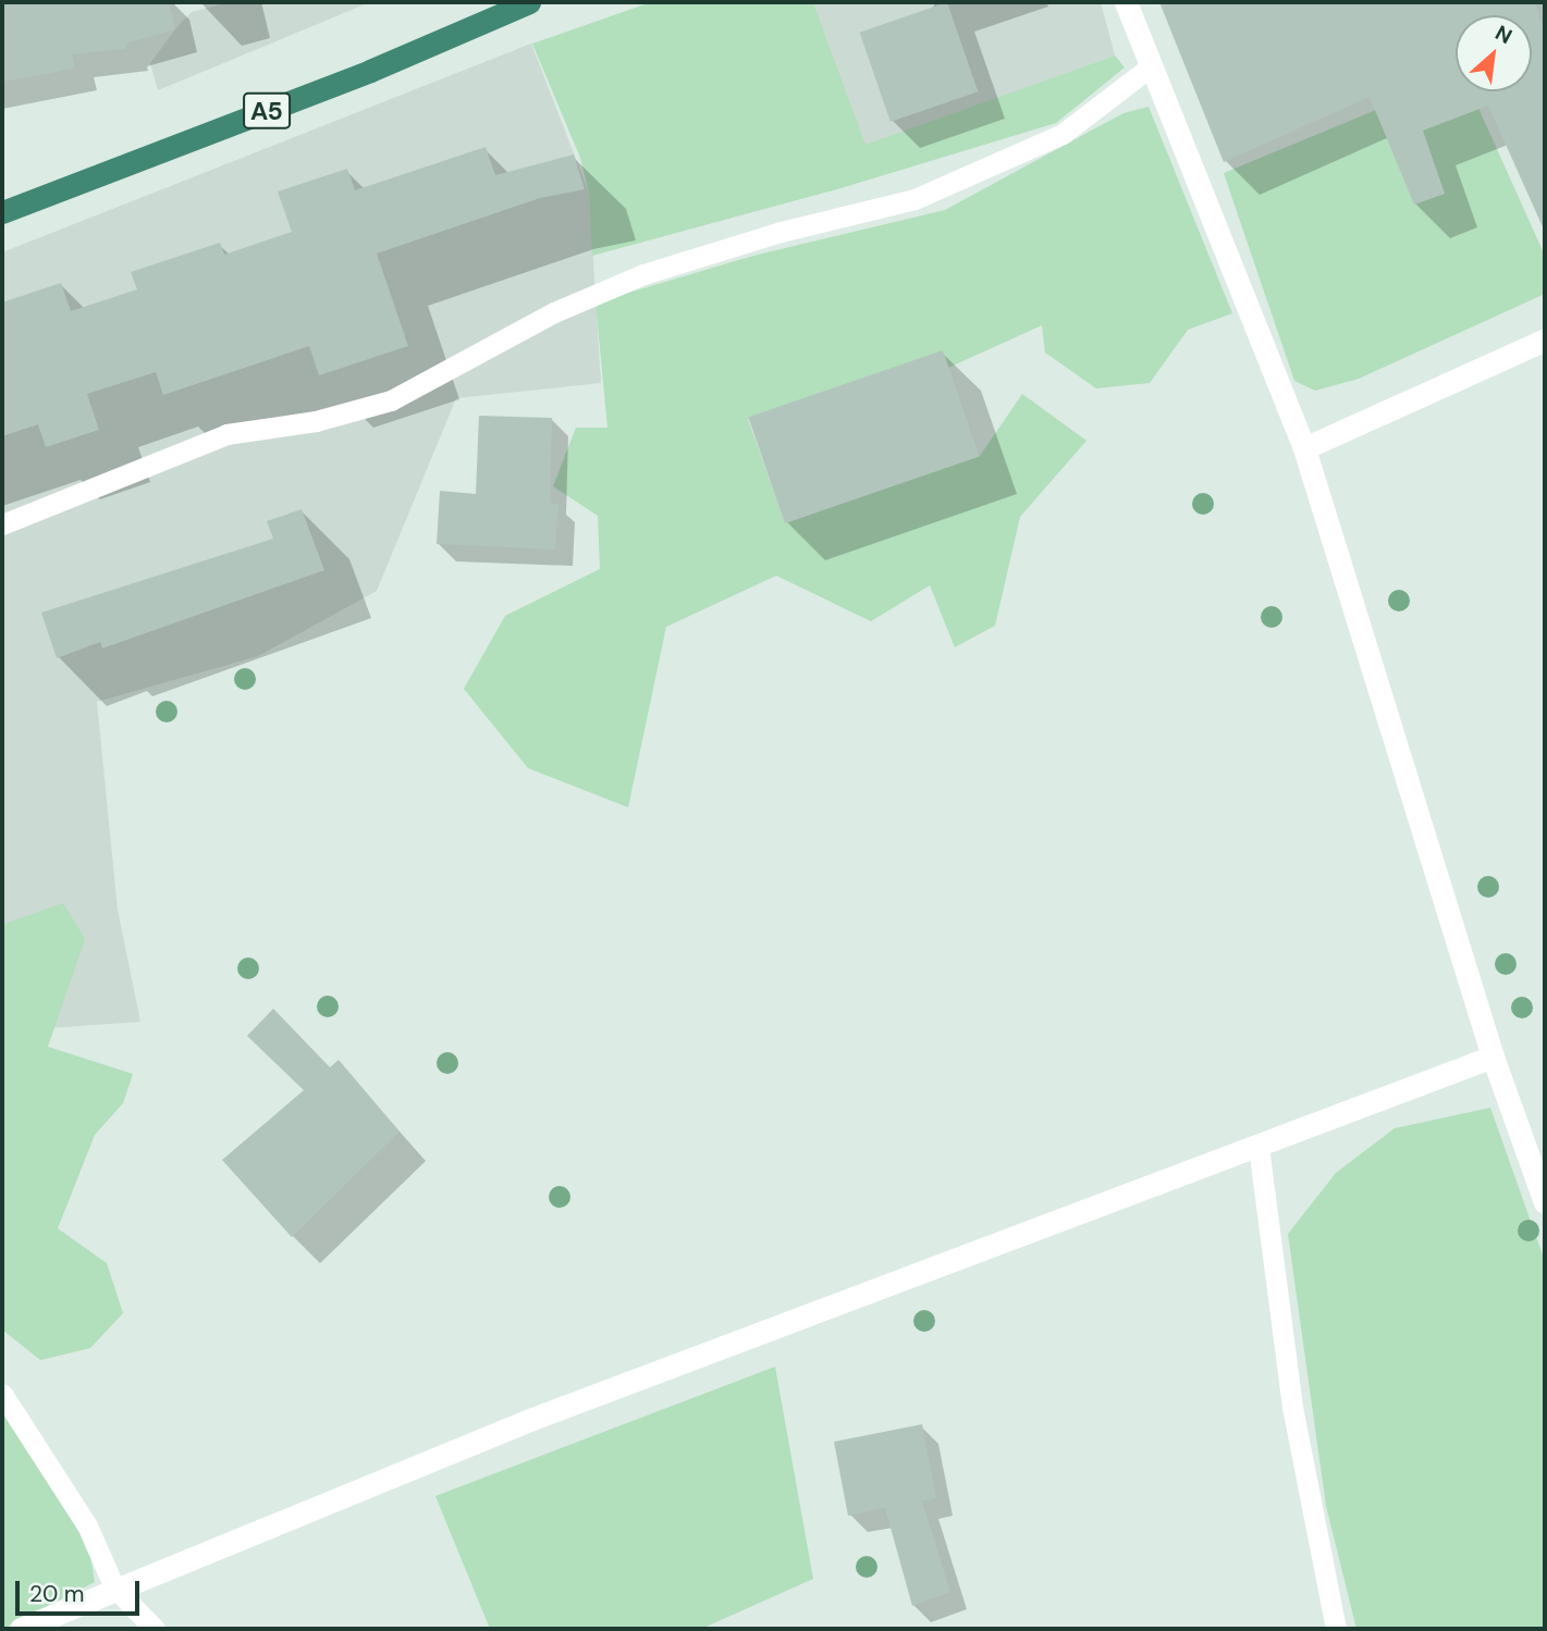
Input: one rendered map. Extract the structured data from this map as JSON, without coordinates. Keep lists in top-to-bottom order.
{
  "streets": {
    "highway": ["A5"]
  },
  "scale_bar": "20 m",
  "north": "top right"
}
